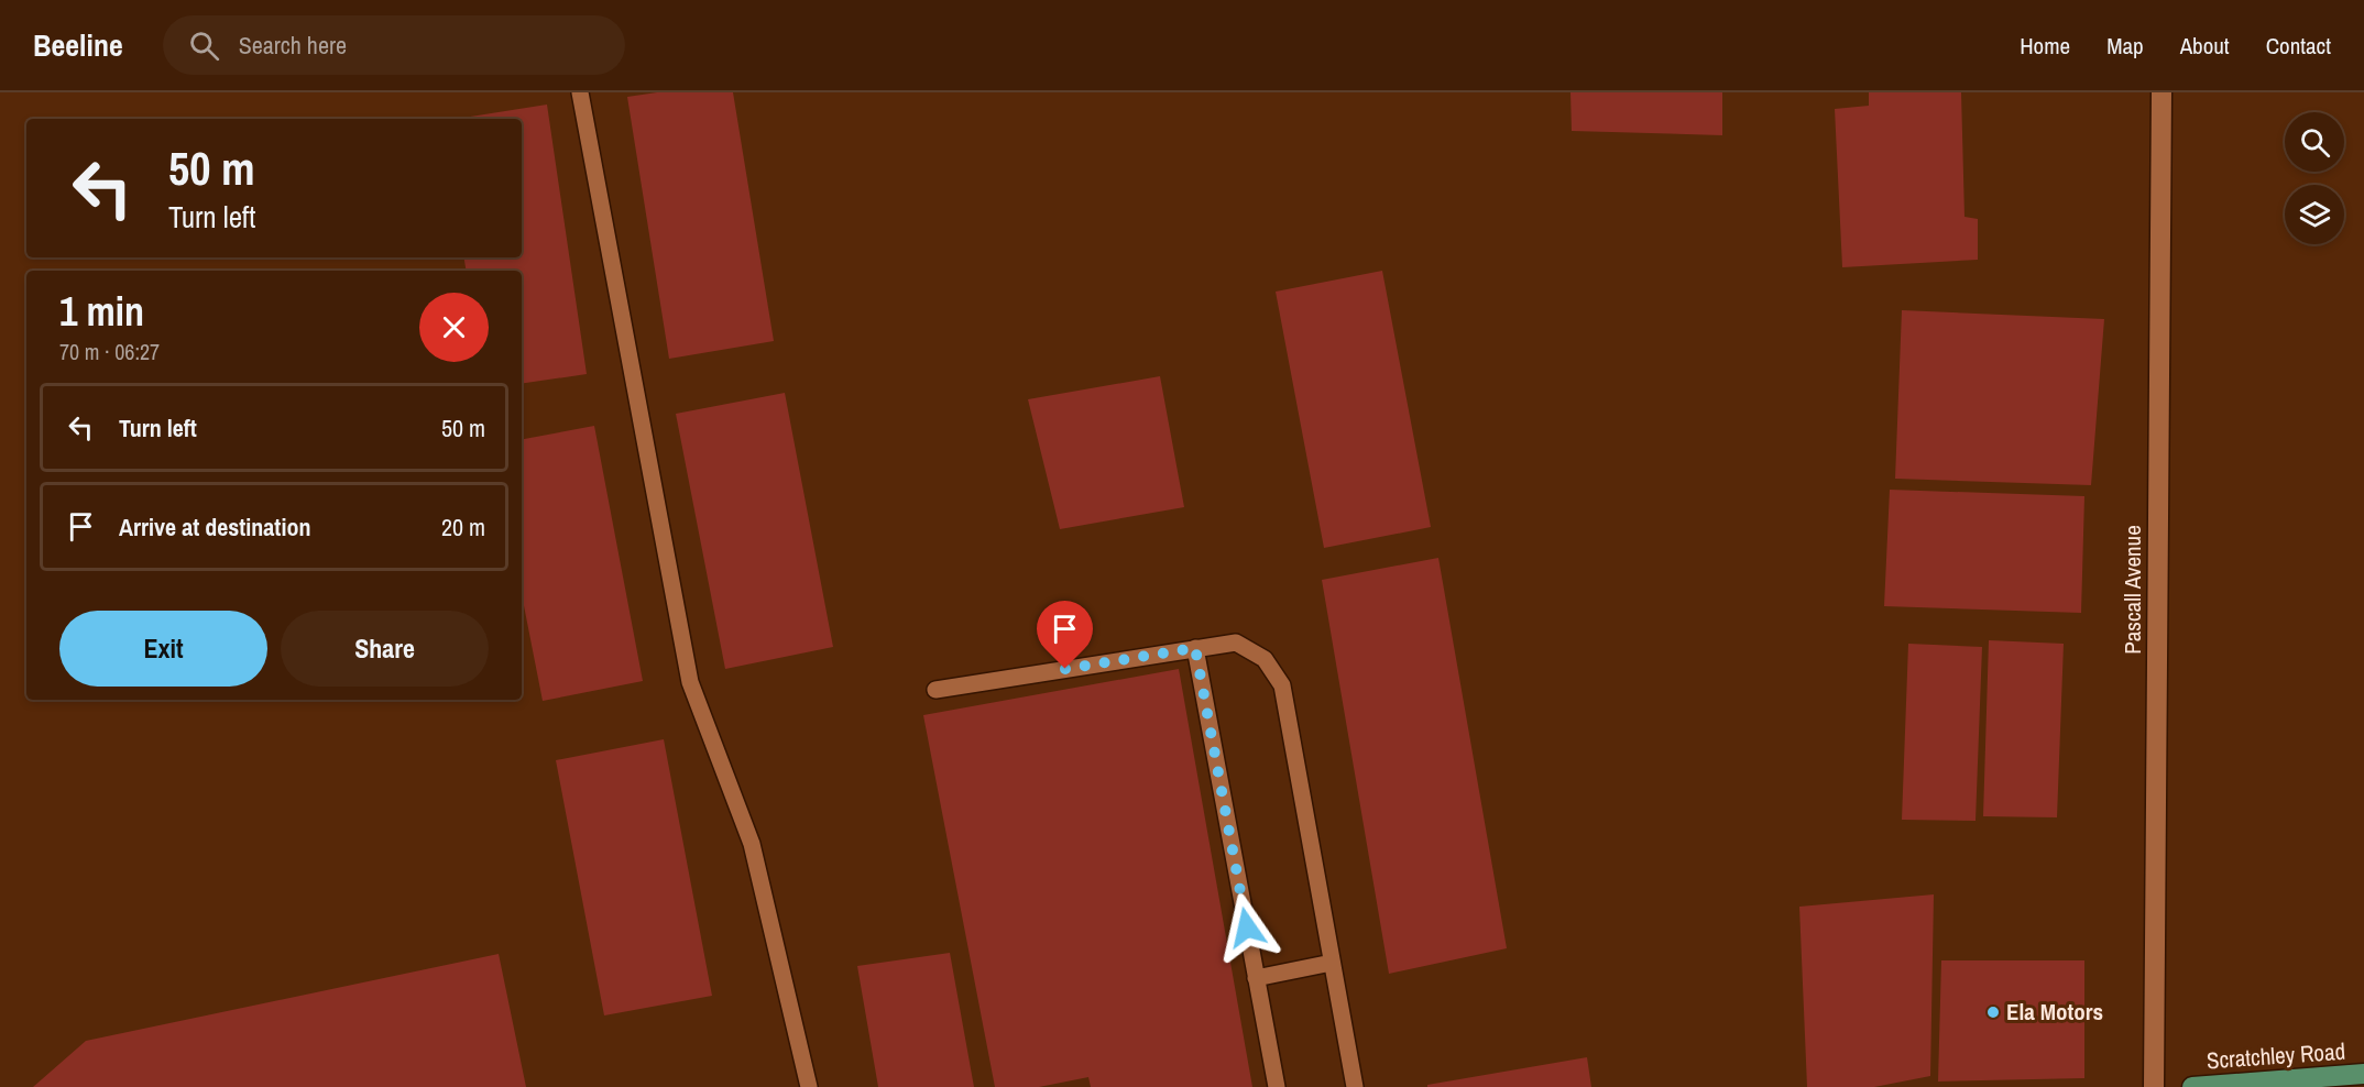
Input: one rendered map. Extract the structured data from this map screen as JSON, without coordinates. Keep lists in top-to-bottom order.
{
  "streets": {
    "main road": ["Scratchley Road"],
    "street": ["Pascall Avenue"]
  },
  "places": ["Ela Motors"],
  "page": {
    "header": "Beeline",
    "search": "Search here",
    "nav": [
      "Home",
      "Map",
      "About",
      "Contact"
    ],
    "turn": ["50 m", "Turn left"],
    "heading": ["1 min", "70 m · 06:27"],
    "list": [
      {
        "name": "Turn left",
        "value": "50 m"
      },
      {
        "name": "Arrive at destination",
        "value": "20 m"
      }
    ],
    "buttons": ["Exit", "Share"]
  }
}
